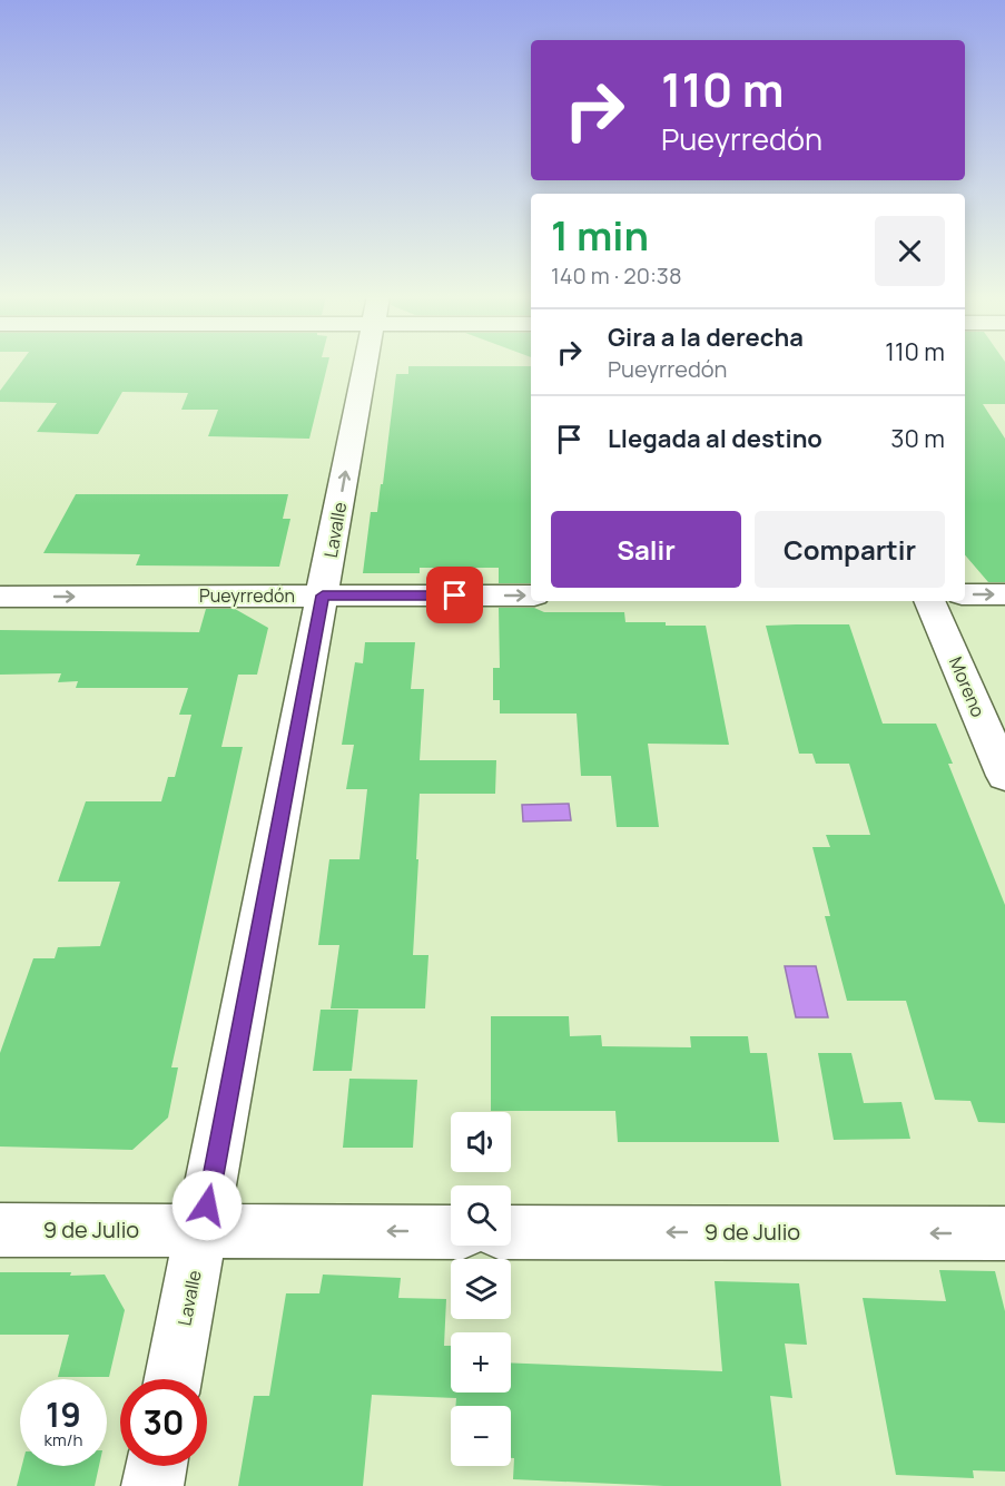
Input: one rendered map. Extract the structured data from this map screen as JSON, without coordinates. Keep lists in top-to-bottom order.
{
  "streets": {
    "street": [
      "Lavalle",
      "Pueyrredón",
      "Moreno",
      "9 de Julio"
    ]
  },
  "crossings": [
    ["Lavalle", "Pueyrredón"],
    ["Lavalle", "9 de Julio"]
  ],
  "one_way": ["Pueyrredón", "9 de Julio"],
  "page": {
    "turn": ["110 m", "Pueyrredón"],
    "heading": ["1 min", "140 m · 20:38"],
    "list": [
      {
        "name": "Gira a la derecha",
        "note": "Pueyrredón",
        "value": "110 m"
      },
      {
        "name": "Llegada al destino",
        "value": "30 m"
      }
    ],
    "buttons": ["Salir", "Compartir"],
    "map_buttons": ["+", "−"],
    "speed": "19 km/h",
    "limit": "30"
  }
}
